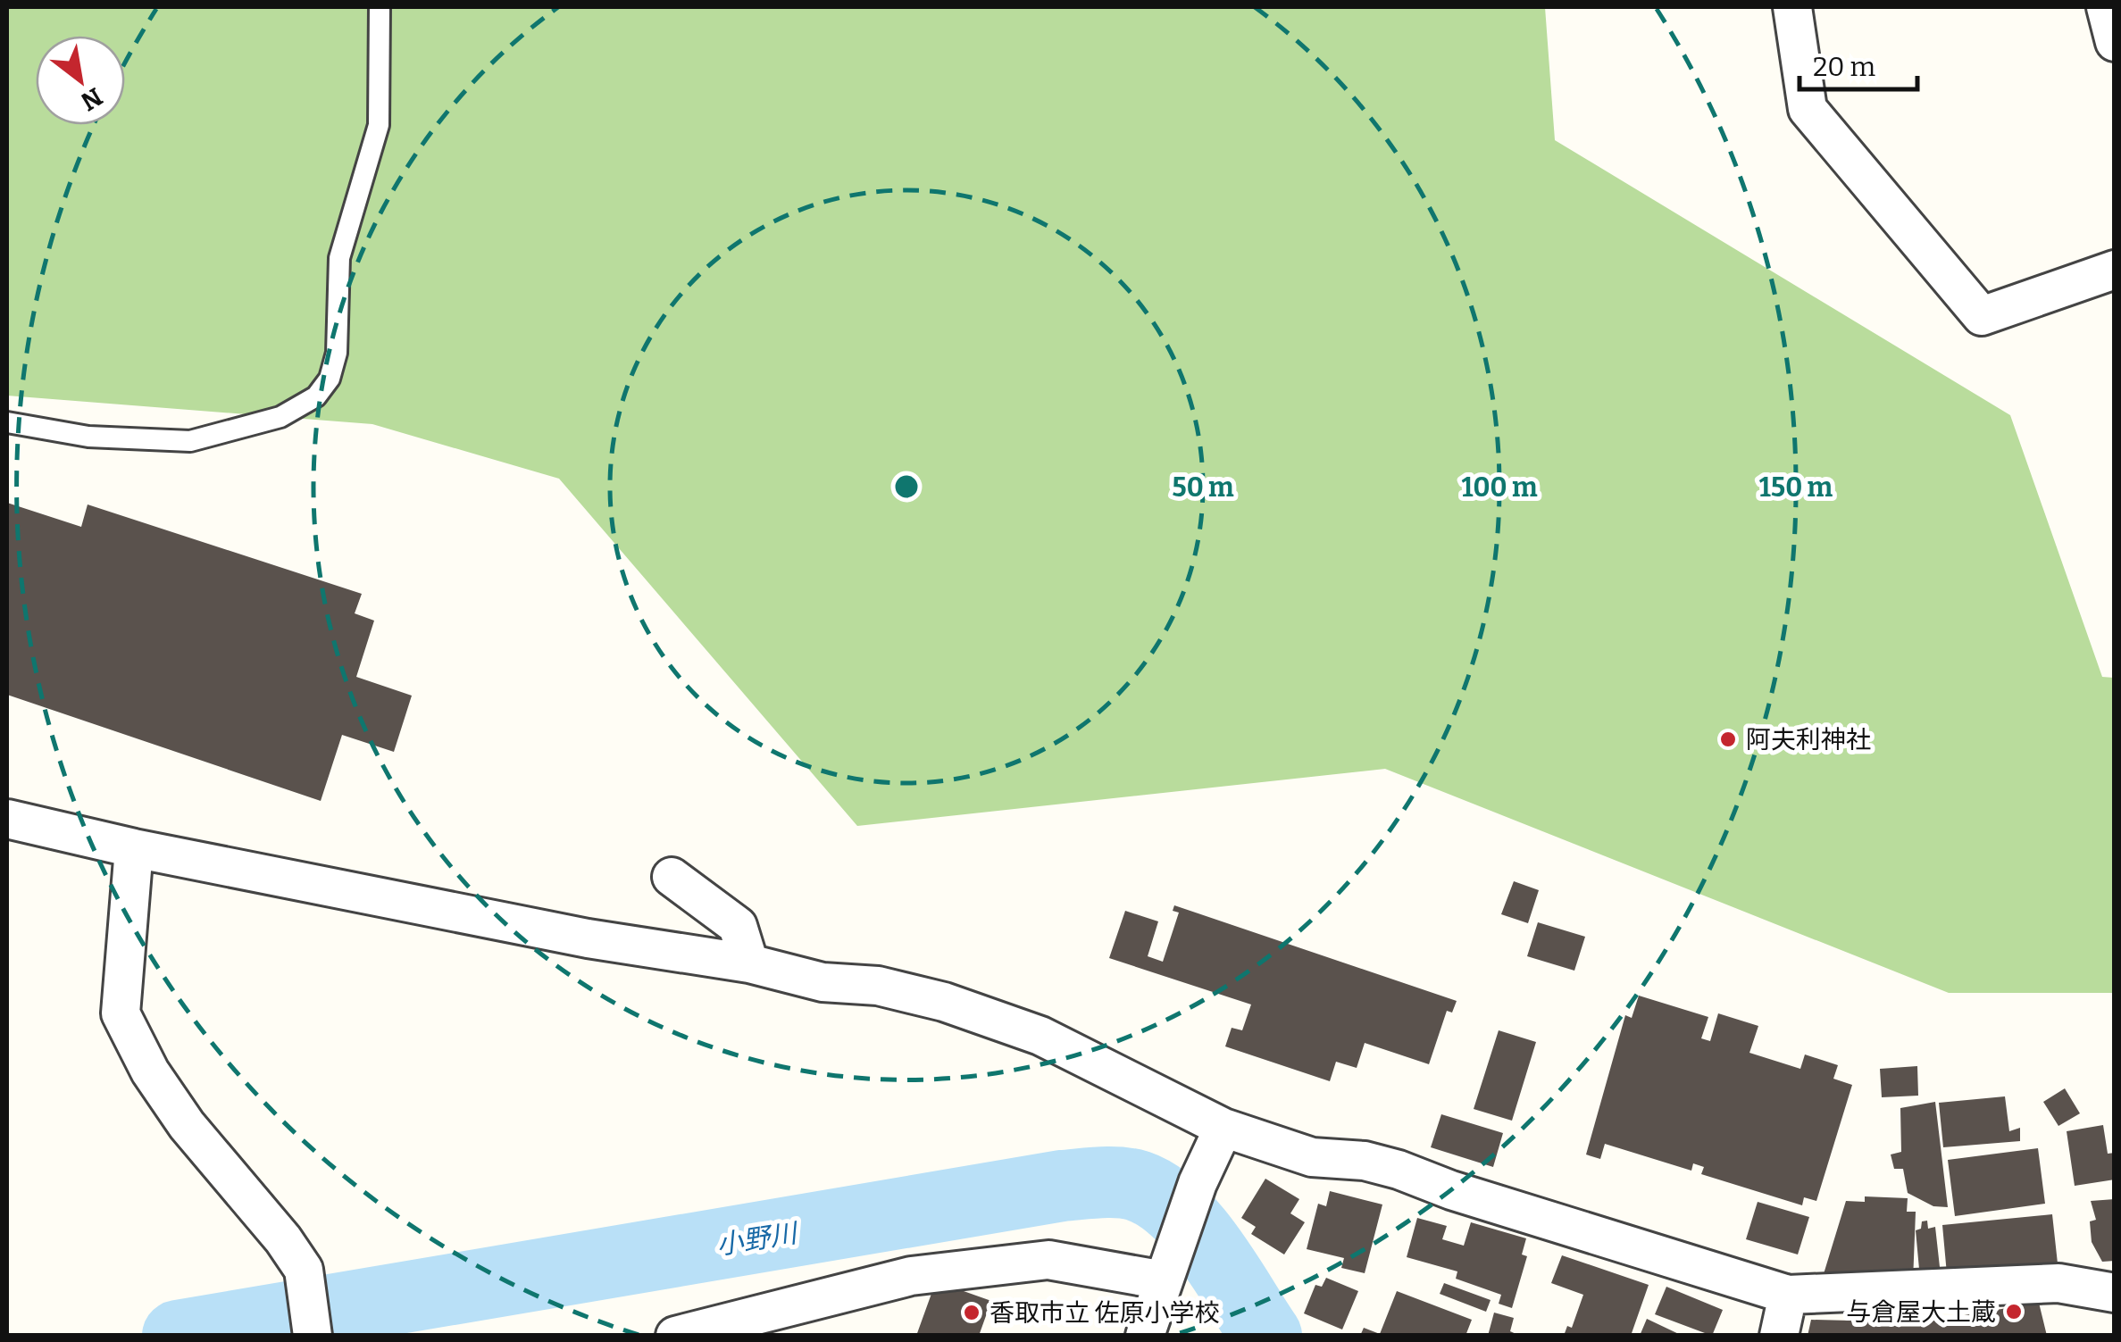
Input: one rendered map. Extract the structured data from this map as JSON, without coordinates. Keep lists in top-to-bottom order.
{
  "water": ["小野川"],
  "places": ["阿夫利神社", "与倉屋大土蔵", "香取市立 佐原小学校"],
  "scale_bar": "20 m",
  "north": "bottom right",
  "rings": ["50 m", "100 m", "150 m"]
}
